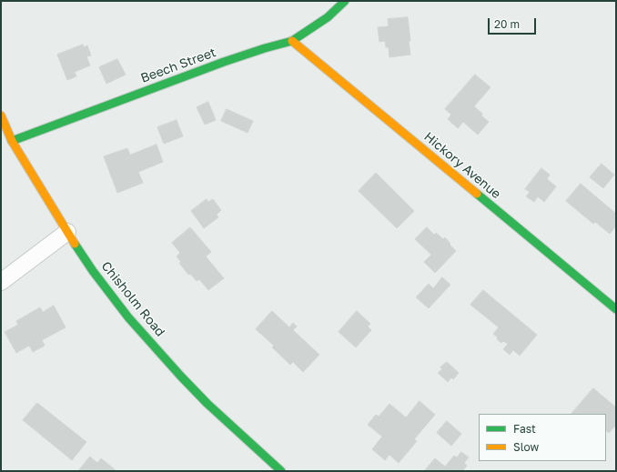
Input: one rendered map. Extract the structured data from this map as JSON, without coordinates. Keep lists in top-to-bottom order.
{
  "streets": {
    "street": ["Beech Street", "Hickory Avenue", "Chisholm Road"]
  },
  "crossings": [
    ["Beech Street", "Hickory Avenue"],
    ["Beech Street", "Chisholm Road"]
  ],
  "legend": ["Fast", "Slow"],
  "scale_bar": "20 m"
}
